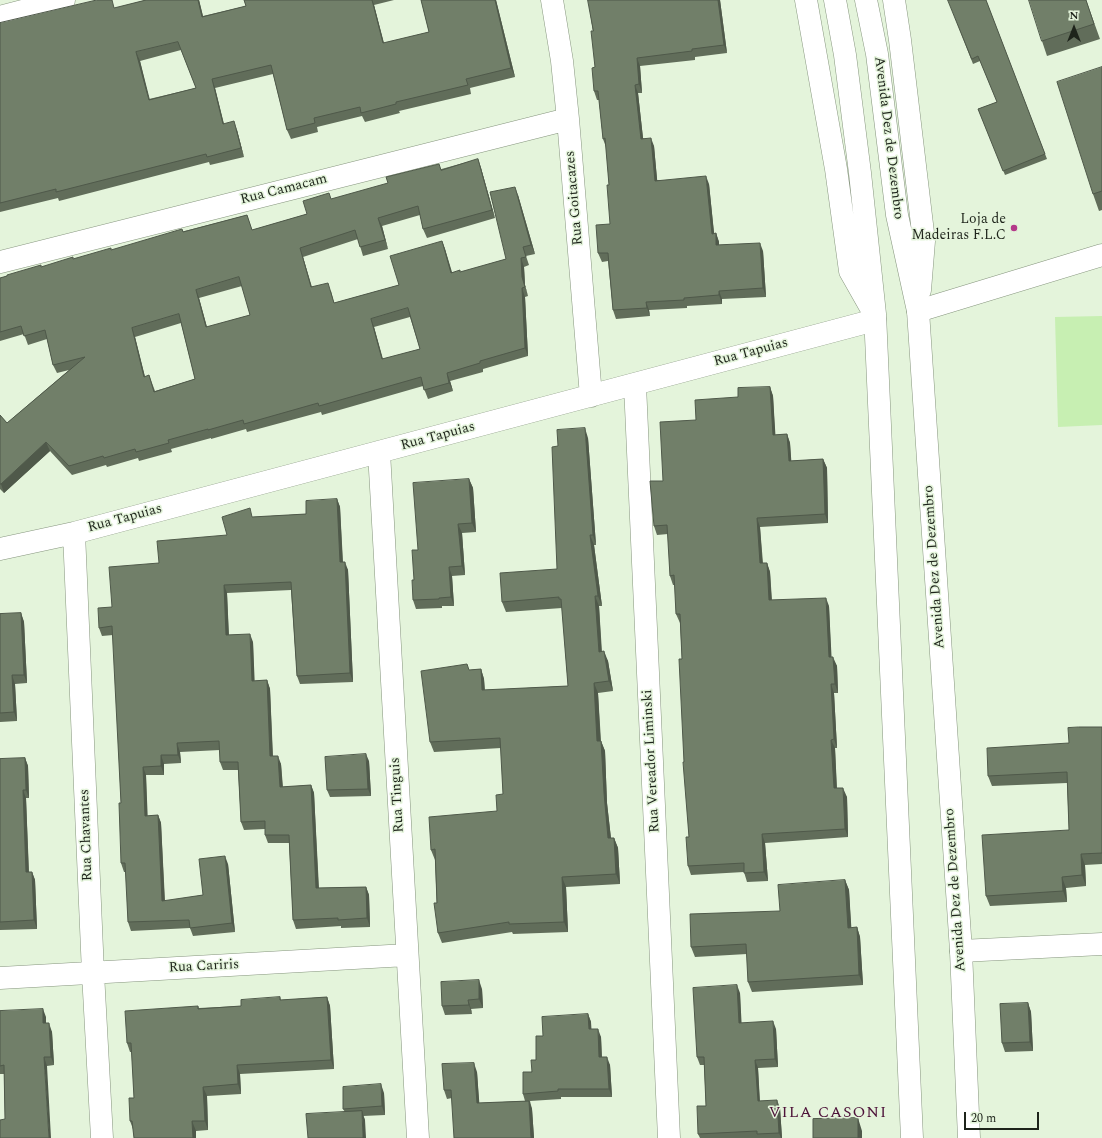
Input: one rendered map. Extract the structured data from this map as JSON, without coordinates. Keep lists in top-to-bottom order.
{
  "streets": {
    "main road": [
      "Avenida Dez de Dezembro",
      "Rua Camacam",
      "Rua Goitacazes",
      "Rua Tapuias",
      "Rua Vereador Liminski",
      "Rua Tinguis",
      "Rua Chavantes",
      "Rua Cariris"
    ]
  },
  "crossings": [
    ["Rua Camacam", "Rua Goitacazes"],
    ["Rua Goitacazes", "Rua Tapuias"],
    ["Rua Tapuias", "Rua Vereador Liminski"],
    ["Rua Tapuias", "Rua Tinguis"],
    ["Rua Tapuias", "Rua Chavantes"],
    ["Rua Tinguis", "Rua Cariris"],
    ["Rua Chavantes", "Rua Cariris"]
  ],
  "districts": ["VILA CASONI"],
  "places": ["Loja de Madeiras F.L.C"],
  "scale_bar": "20 m",
  "north": "top"
}
